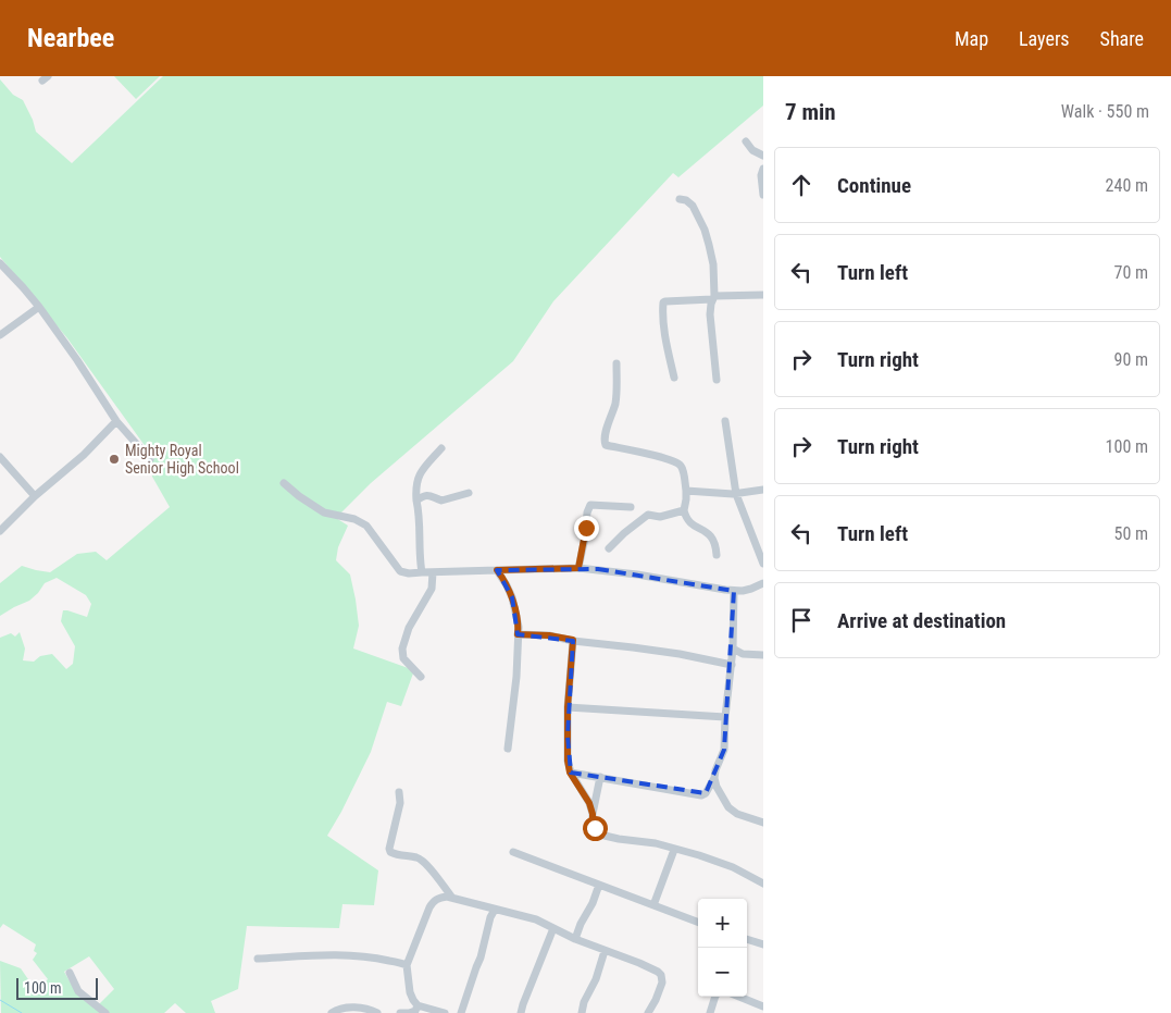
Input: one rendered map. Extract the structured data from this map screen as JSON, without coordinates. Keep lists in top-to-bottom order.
{
  "places": ["Mighty Royal Senior High School"],
  "scale_bar": "100 m",
  "page": {
    "header": "Nearbee",
    "nav": ["Map", "Layers", "Share"],
    "heading": ["7 min", "Walk · 550 m"],
    "list": [
      ["Continue", "240 m"],
      ["Turn left", "70 m"],
      ["Turn right", "90 m"],
      ["Turn right", "100 m"],
      ["Turn left", "50 m"],
      "Arrive at destination"
    ],
    "map_buttons": ["+", "−"],
    "scale": "100 m"
  }
}
